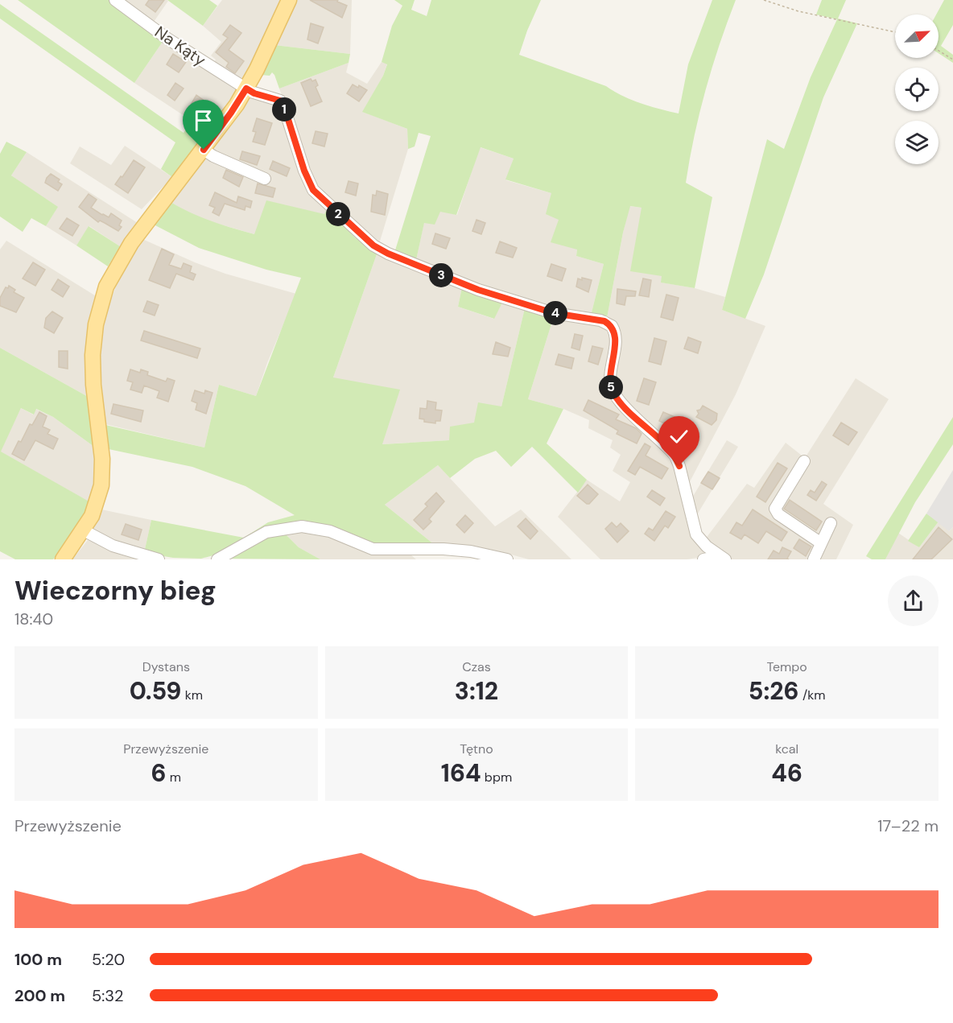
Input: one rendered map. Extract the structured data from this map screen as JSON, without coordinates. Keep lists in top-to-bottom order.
{
  "streets": {
    "street": ["Na Kąty"]
  },
  "north": "top right",
  "page": {
    "pins": [
      "1",
      "2",
      "3",
      "4",
      "5"
    ],
    "heading": ["Wieczorny bieg", "18:40"],
    "stats": [
      ["Dystans", "0.59 km"],
      ["Czas", "3:12"],
      ["Tempo", "5:26 /km"],
      ["Przewyższenie", "6 m"],
      ["Tętno", "164 bpm"],
      ["kcal", "46"]
    ],
    "chart": ["Przewyższenie", "17–22 m"],
    "list": [
      {
        "name": "100 m",
        "note": "5:20"
      },
      {
        "name": "200 m",
        "note": "5:32"
      }
    ]
  }
}
